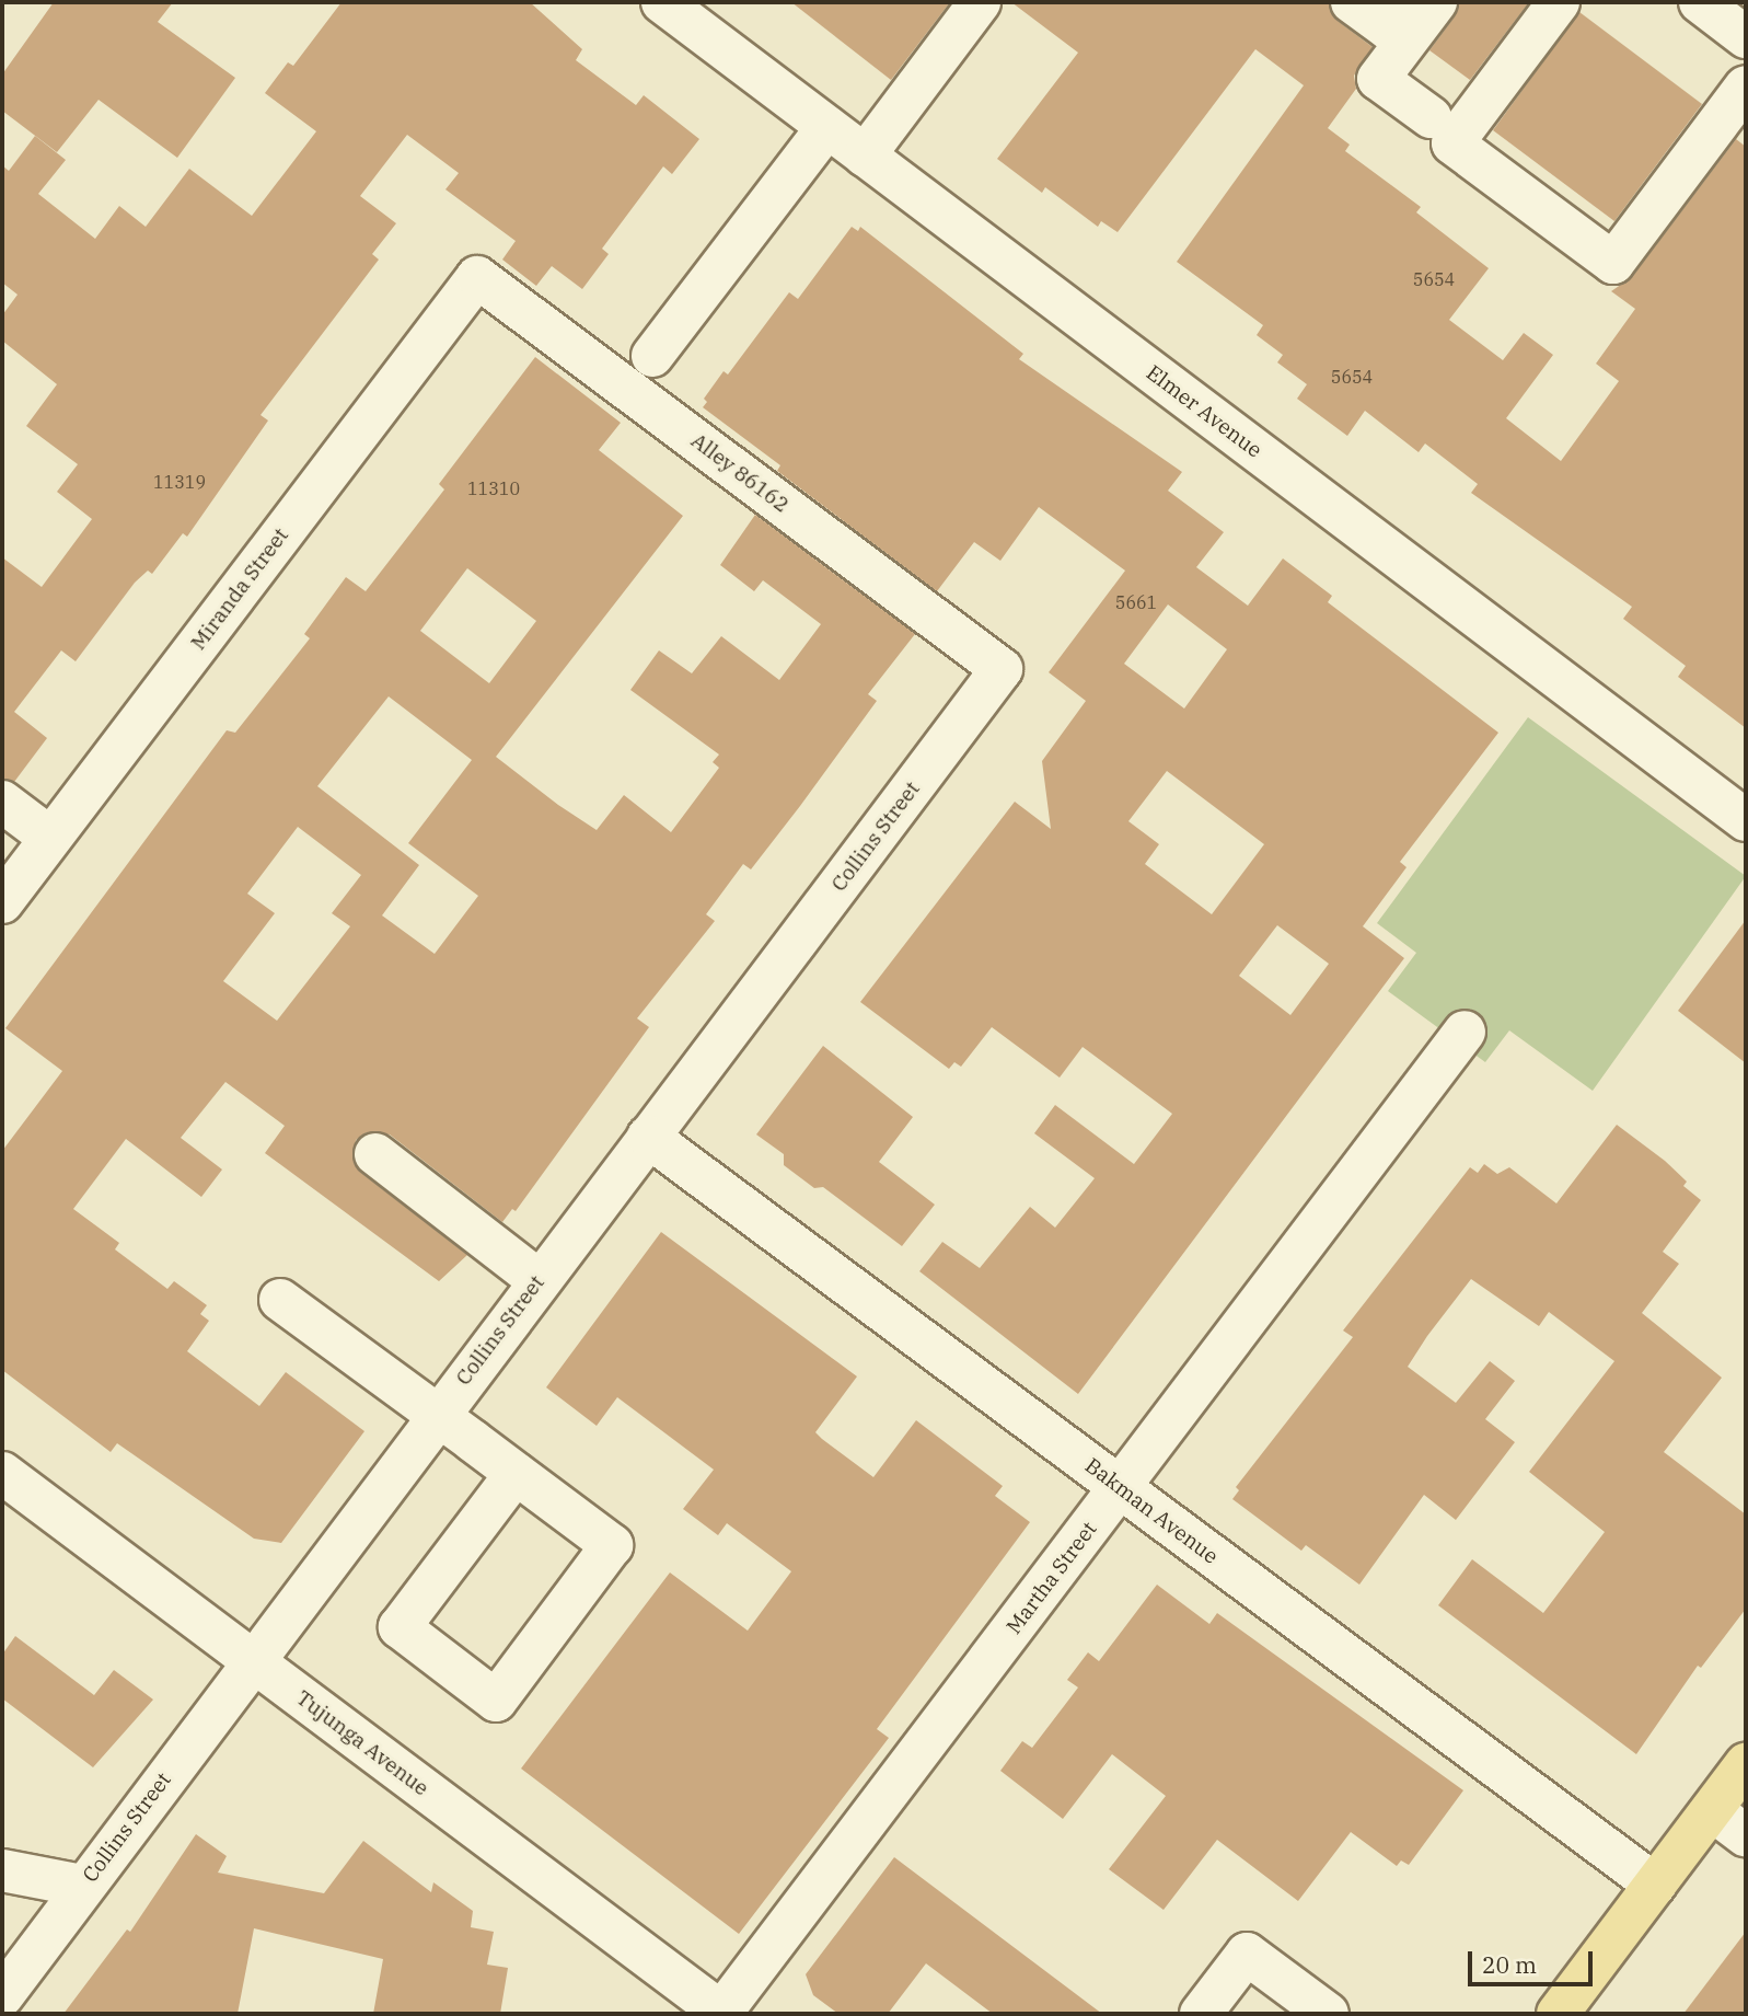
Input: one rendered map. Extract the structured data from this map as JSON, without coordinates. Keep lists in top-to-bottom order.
{
  "streets": {
    "street": [
      "Elmer Avenue",
      "Alley 86162",
      "Miranda Street",
      "Collins Street",
      "Bakman Avenue",
      "Martha Street",
      "Tujunga Avenue"
    ]
  },
  "crossings": [
    ["Alley 86162", "Miranda Street"],
    ["Alley 86162", "Collins Street"],
    ["Collins Street", "Bakman Avenue"],
    ["Collins Street", "Tujunga Avenue"],
    ["Bakman Avenue", "Martha Street"],
    ["Martha Street", "Tujunga Avenue"]
  ],
  "house_numbers": [
    "5654",
    "5654",
    "11319",
    "11310",
    "5661"
  ],
  "scale_bar": "20 m"
}
